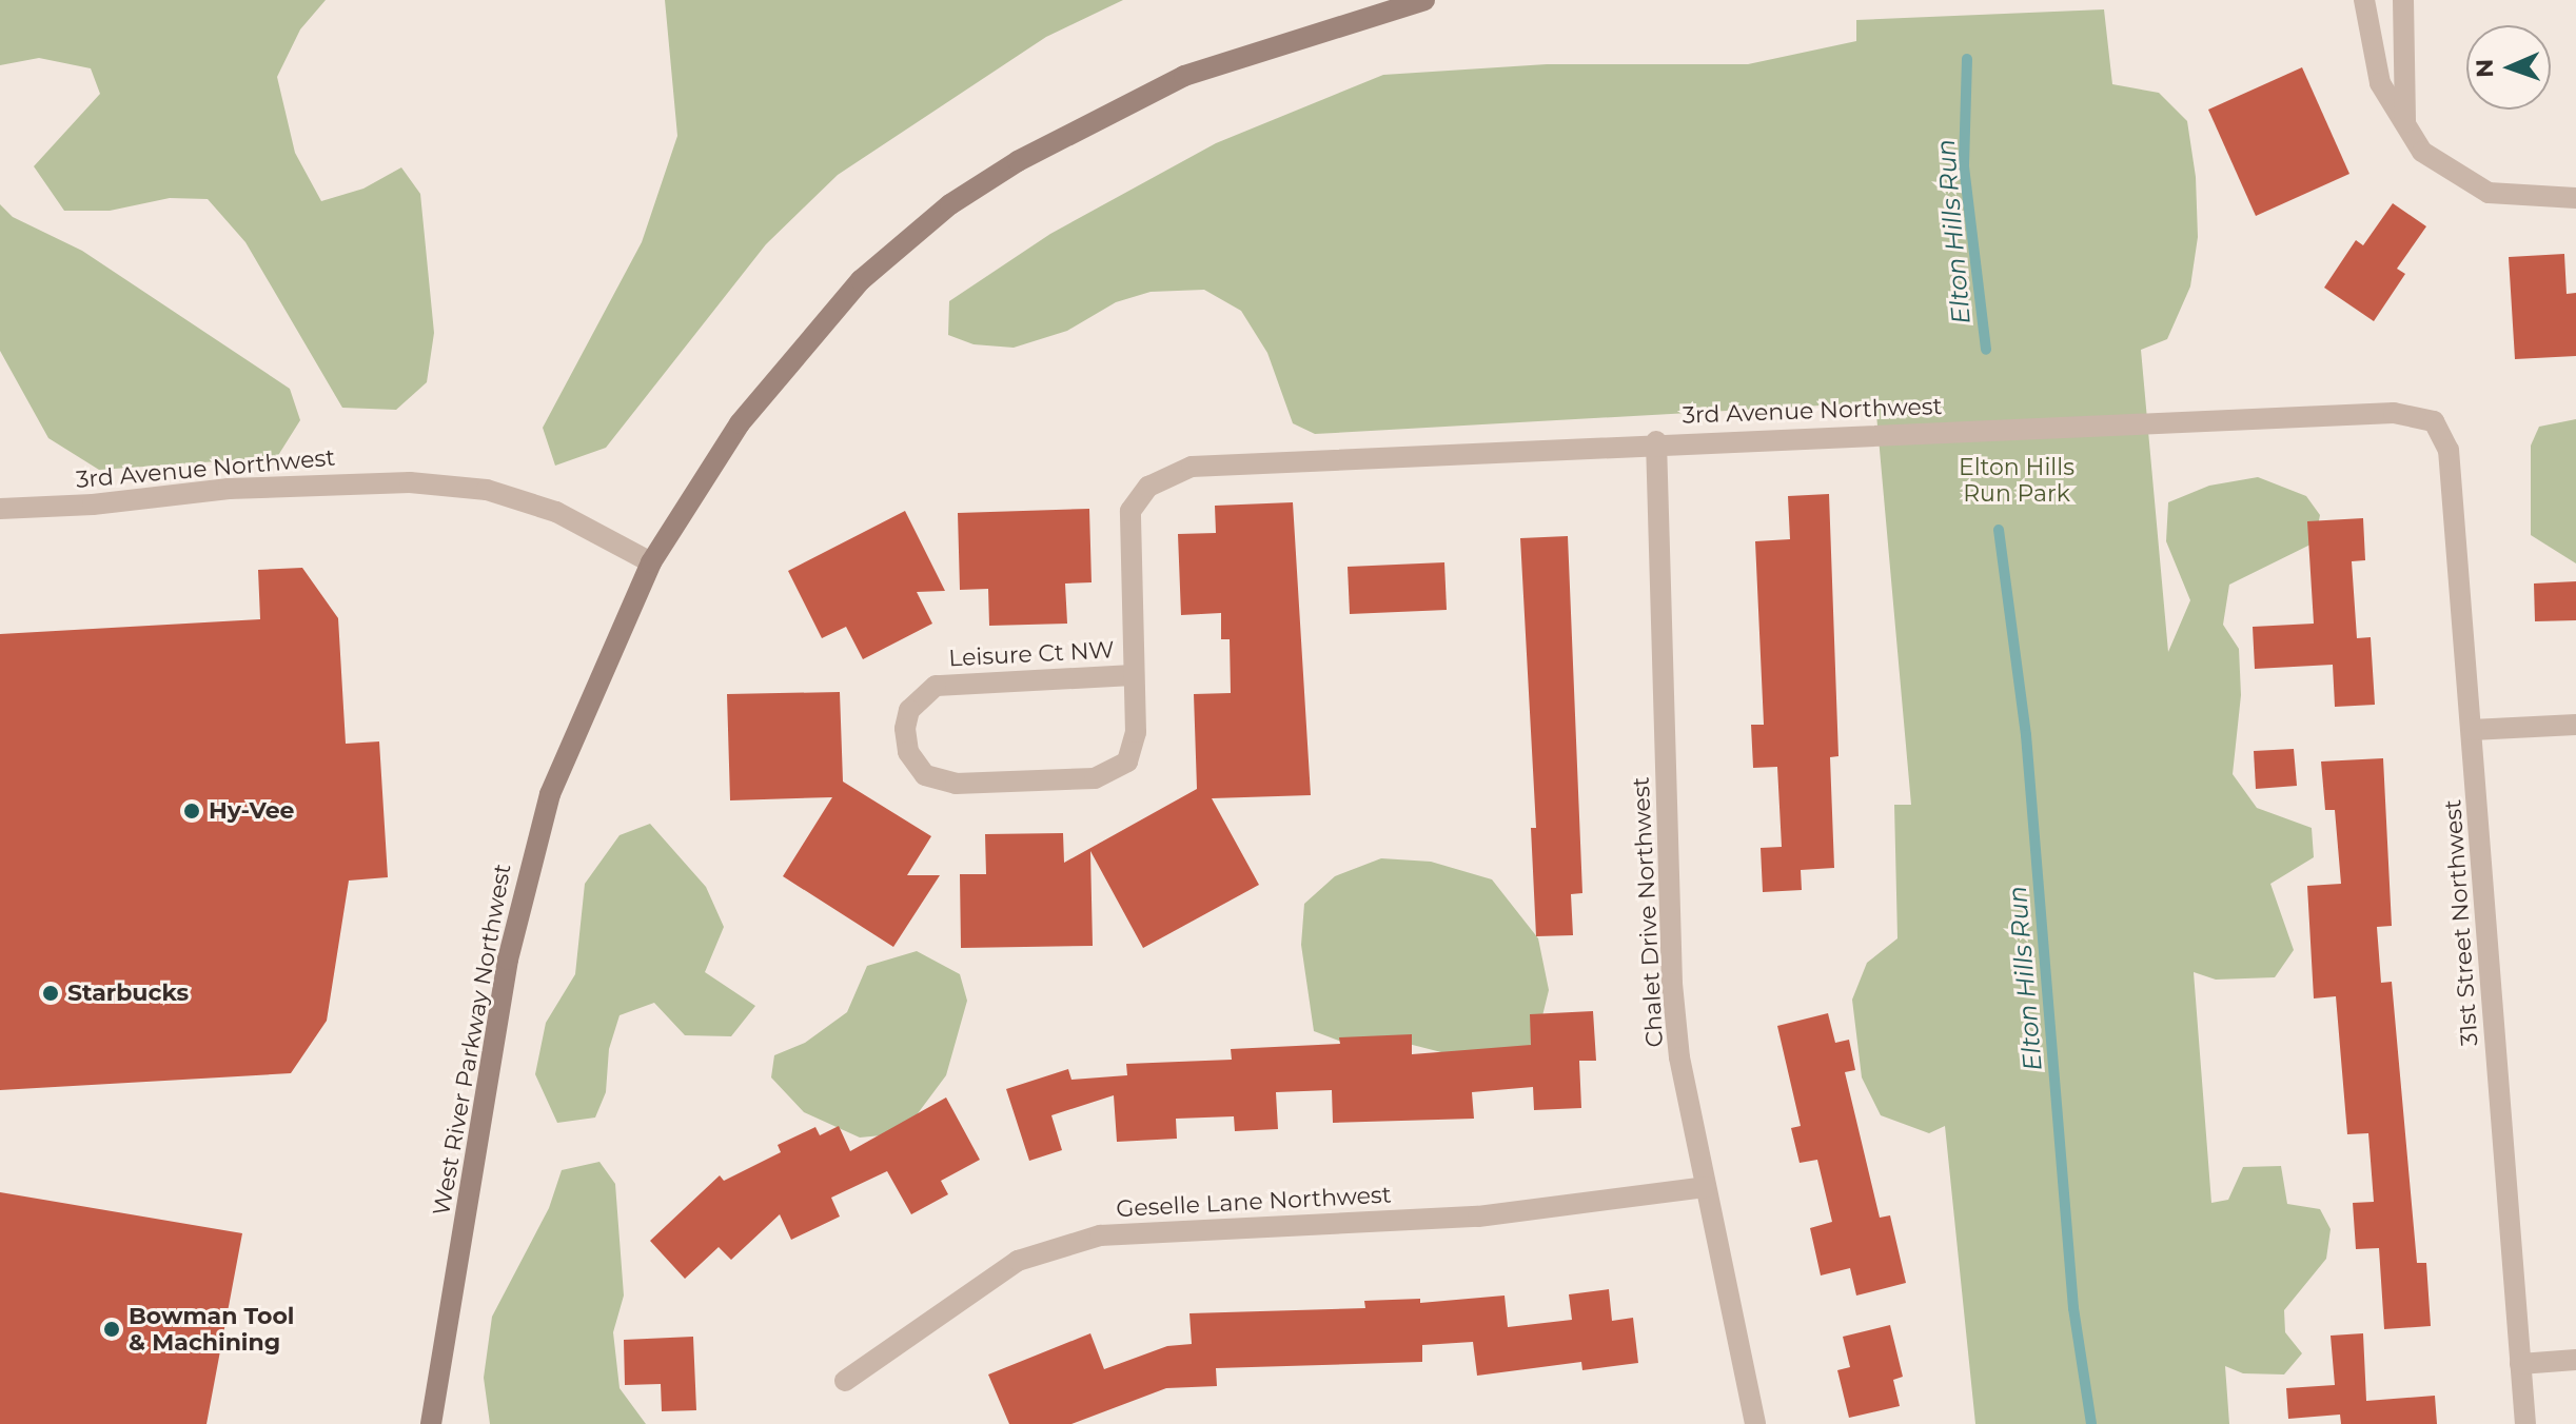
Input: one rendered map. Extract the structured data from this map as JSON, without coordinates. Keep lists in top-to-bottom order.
{
  "streets": {
    "main road": ["West River Parkway Northwest"],
    "street": [
      "3rd Avenue Northwest",
      "Leisure Ct NW",
      "Chalet Drive Northwest",
      "31st Street Northwest",
      "Geselle Lane Northwest"
    ]
  },
  "crossings": [
    ["3rd Avenue Northwest", "Leisure Ct NW"],
    ["3rd Avenue Northwest", "Chalet Drive Northwest"],
    ["3rd Avenue Northwest", "31st Street Northwest"],
    ["3rd Avenue Northwest", "West River Parkway Northwest"],
    ["Chalet Drive Northwest", "Geselle Lane Northwest"]
  ],
  "water": ["Elton Hills Run"],
  "parks": ["Elton Hills Run Park"],
  "places": ["Hy-Vee", "Starbucks", "Bowman Tool & Machining"],
  "north": "left"
}
